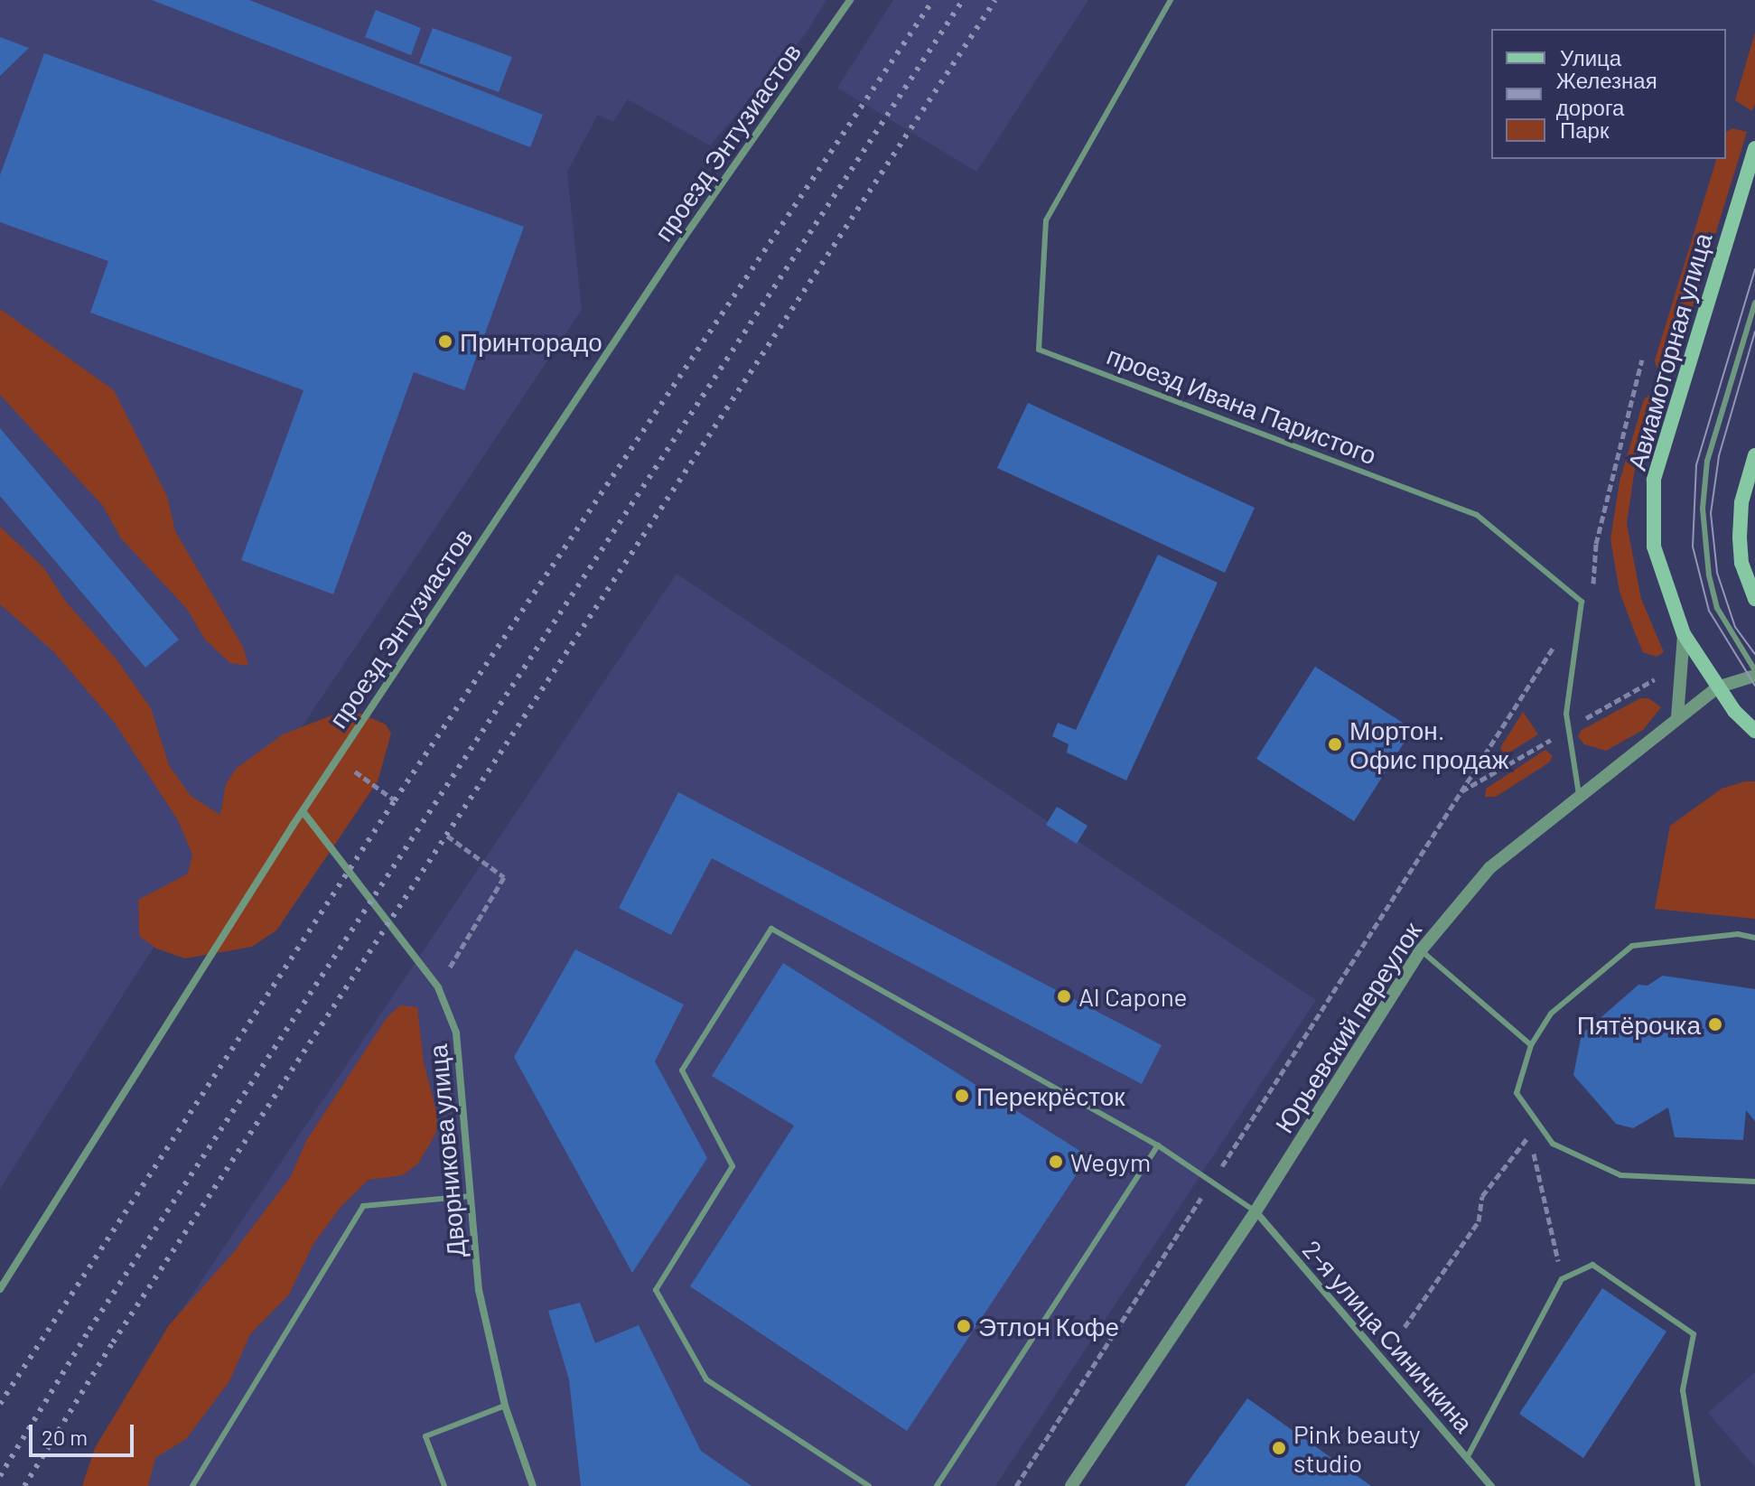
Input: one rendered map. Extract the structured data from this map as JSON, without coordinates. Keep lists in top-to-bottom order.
{
  "streets": {
    "main road": ["Авиамоторная улица"],
    "street": [
      "проезд Энтузиастов",
      "Юрьевский переулок",
      "Дворникова улица",
      "2-я улица Синичкина"
    ],
    "lane": ["проезд Ивана Паристого"]
  },
  "crossings": [
    ["проезд Энтузиастов", "Дворникова улица"],
    ["Юрьевский переулок", "2-я улица Синичкина"]
  ],
  "places": [
    "Принторадо",
    "Мортон. Офис продаж",
    "Al Capone",
    "Пятёрочка",
    "Перекрёсток",
    "Wegym",
    "Этлон Кофе",
    "Pink beauty studio"
  ],
  "legend": ["Улица", "Железная дорога", "Парк"],
  "scale_bar": "20 m"
}
